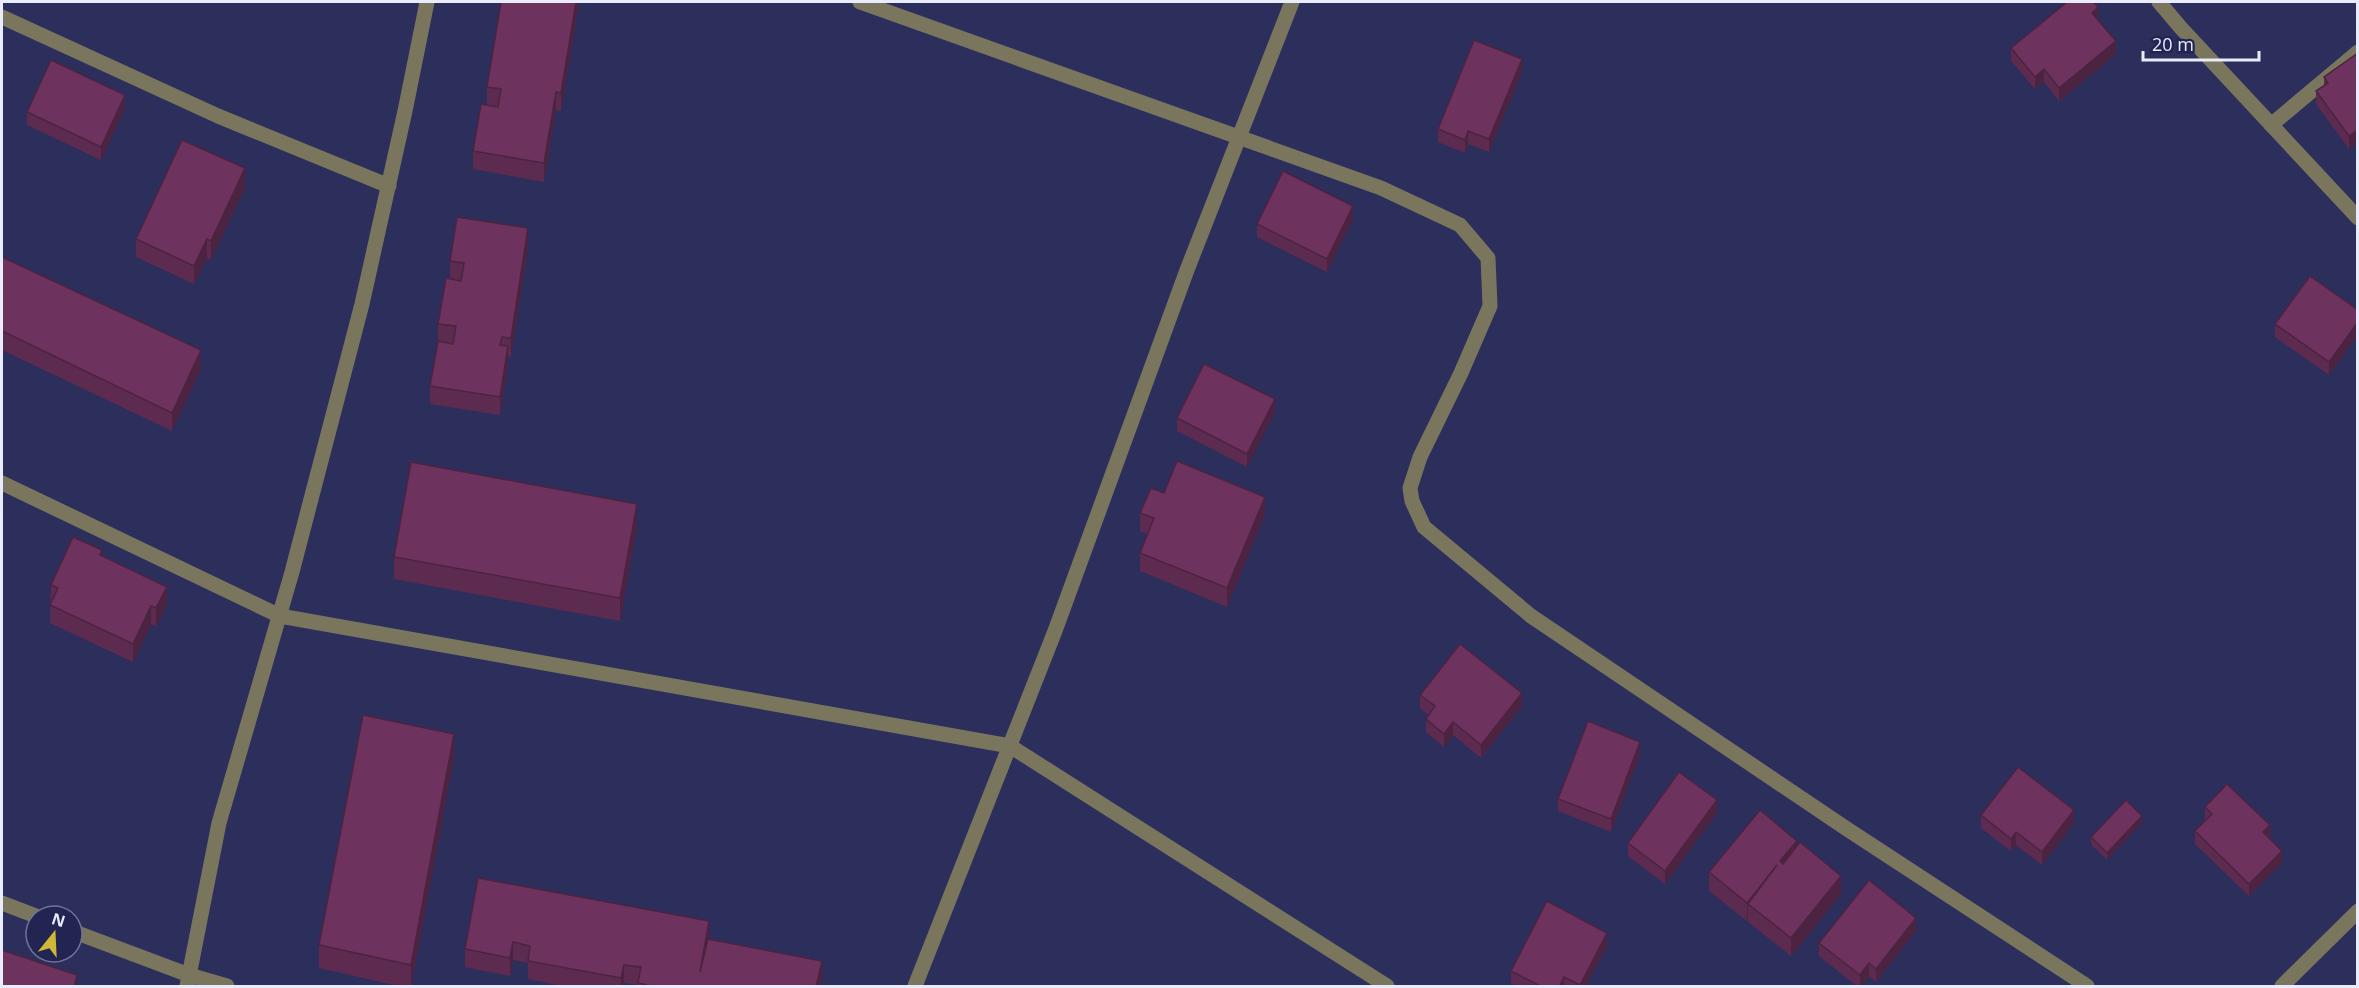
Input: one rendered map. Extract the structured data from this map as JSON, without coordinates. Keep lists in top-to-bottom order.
{
  "scale_bar": "20 m",
  "north": "top"
}
